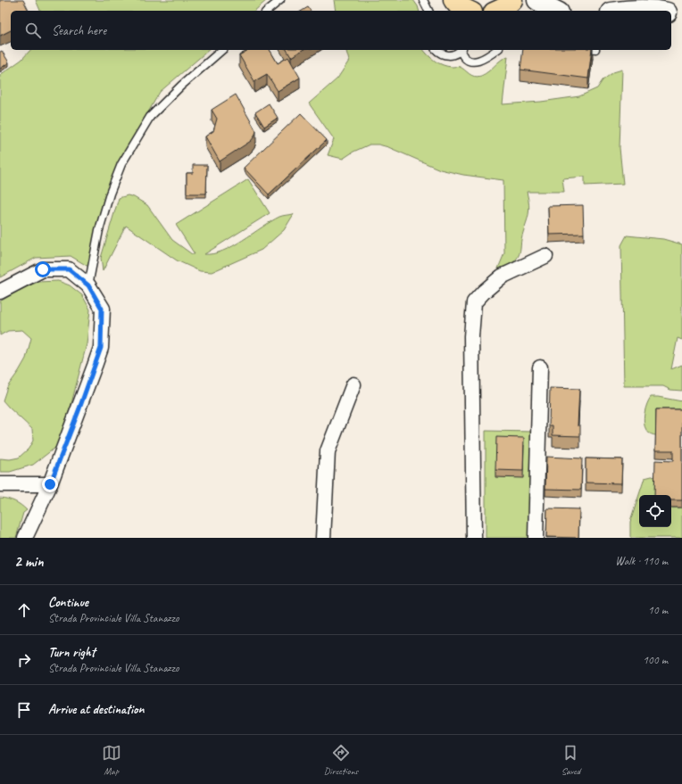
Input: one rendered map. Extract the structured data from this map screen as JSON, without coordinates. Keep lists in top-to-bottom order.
{
  "page": {
    "search": "Search here",
    "heading": ["2 min", "Walk · 110 m"],
    "list": [
      ["Continue", "Strada Provinciale Villa Stanazzo", "10 m"],
      ["Turn right", "Strada Provinciale Villa Stanazzo", "100 m"],
      "Arrive at destination"
    ],
    "nav": ["Map", "Directions", "Saved"]
  }
}
